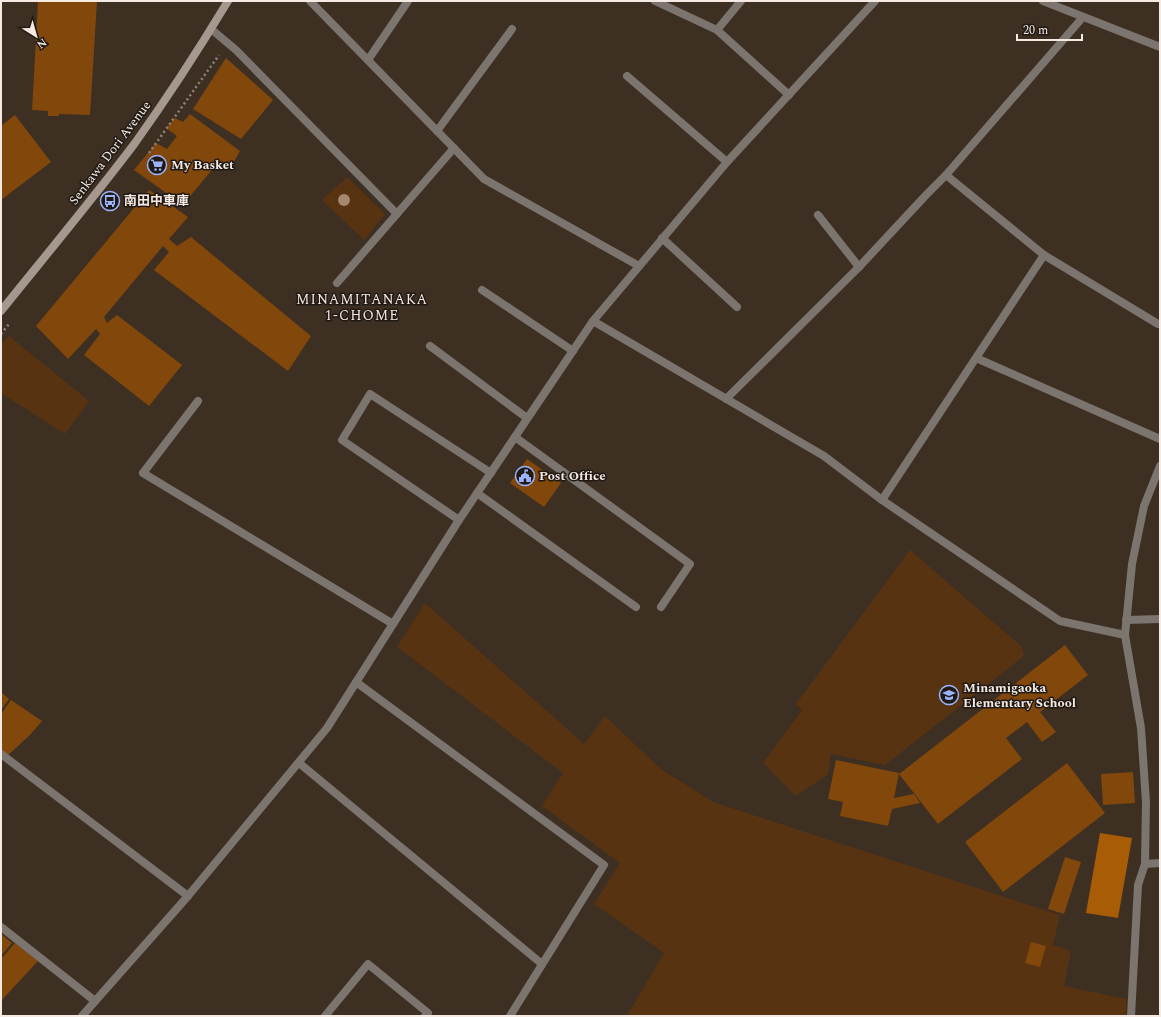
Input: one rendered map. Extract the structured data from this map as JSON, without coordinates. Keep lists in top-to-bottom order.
{
  "streets": {
    "main road": ["Senkawa Dori Avenue"]
  },
  "districts": ["MINAMITANAKA 1-CHOME"],
  "places": {
    "supermarket": ["My Basket"],
    "bus stop": ["南田中車庫"],
    "public building": ["Post Office"],
    "school or university": ["Minamigaoka Elementary School"]
  },
  "scale_bar": "20 m",
  "north": "bottom right"
}
